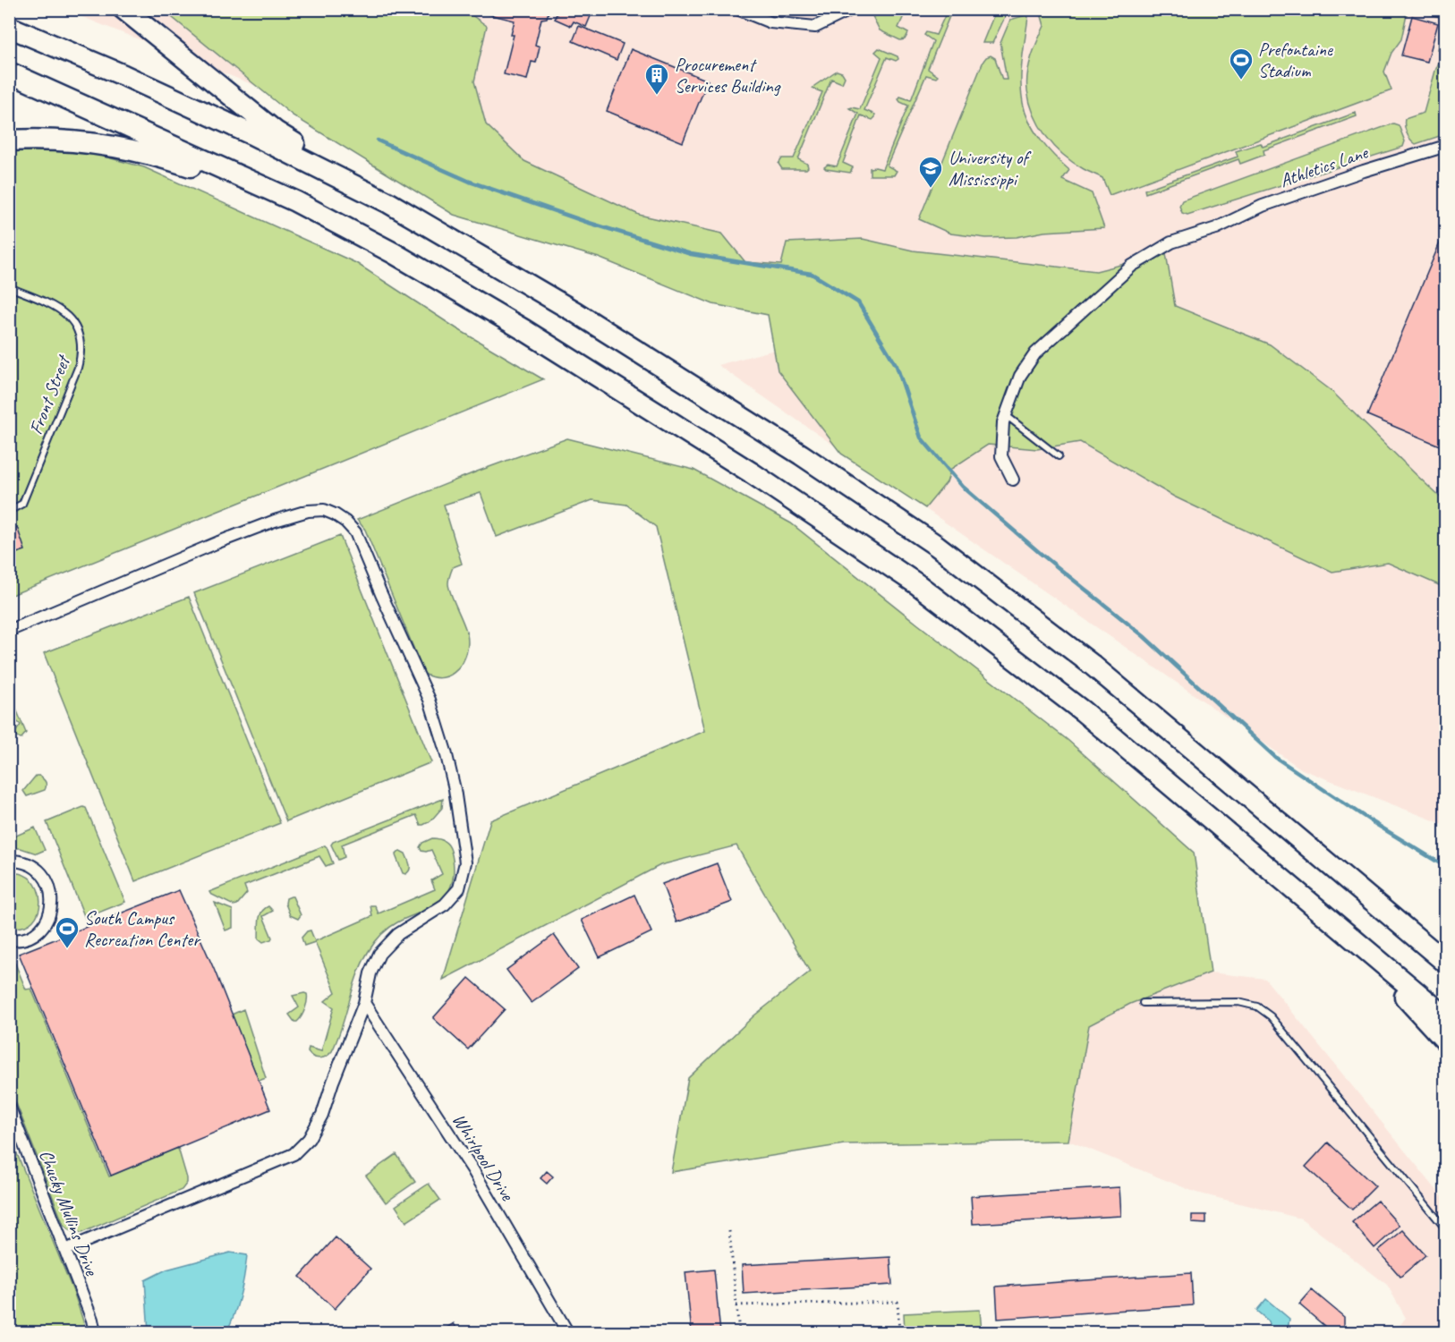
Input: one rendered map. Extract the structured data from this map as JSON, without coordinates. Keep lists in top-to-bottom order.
{
  "streets": {
    "street": ["Athletics Lane", "Whirlpool Drive", "Chucky Mullins Drive"],
    "lane": ["Front Street"]
  },
  "places": {
    "sports": ["Prefontaine Stadium", "South Campus Recreation Center"],
    "building": ["Procurement Services Building"],
    "school or university": ["University of Mississippi"]
  }
}
